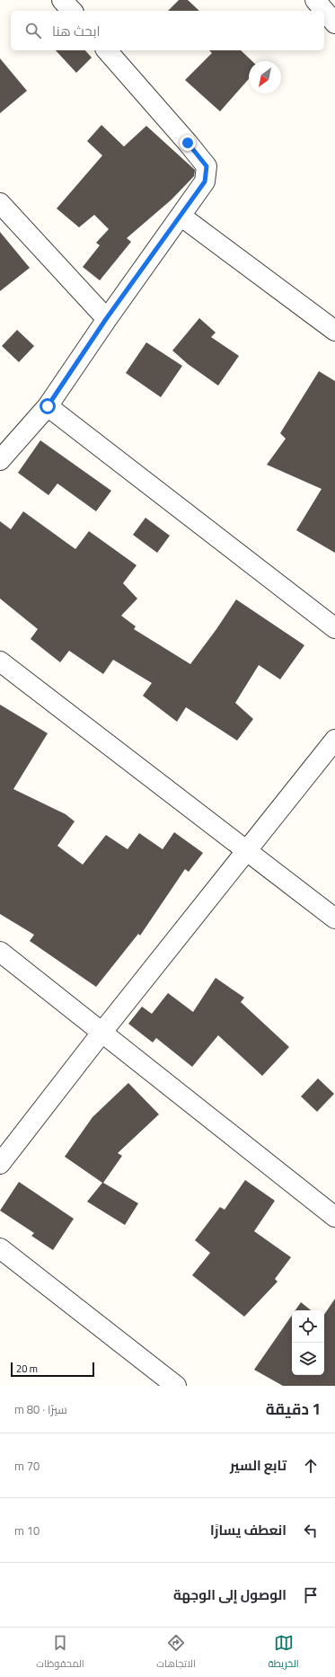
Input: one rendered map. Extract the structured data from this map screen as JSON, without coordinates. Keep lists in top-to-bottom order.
{
  "scale_bar": "20 m",
  "north": "bottom left",
  "page": {
    "search": "ابحث هنا",
    "scale": "20 m",
    "heading": ["1 دقيقة", "سيرًا · 80 m"],
    "list": [
      ["تابع السير", "70 m"],
      ["انعطف يسارًا", "10 m"],
      "الوصول إلى الوجهة"
    ],
    "nav": ["الخريطة", "الاتجاهات", "المحفوظات"]
  }
}
